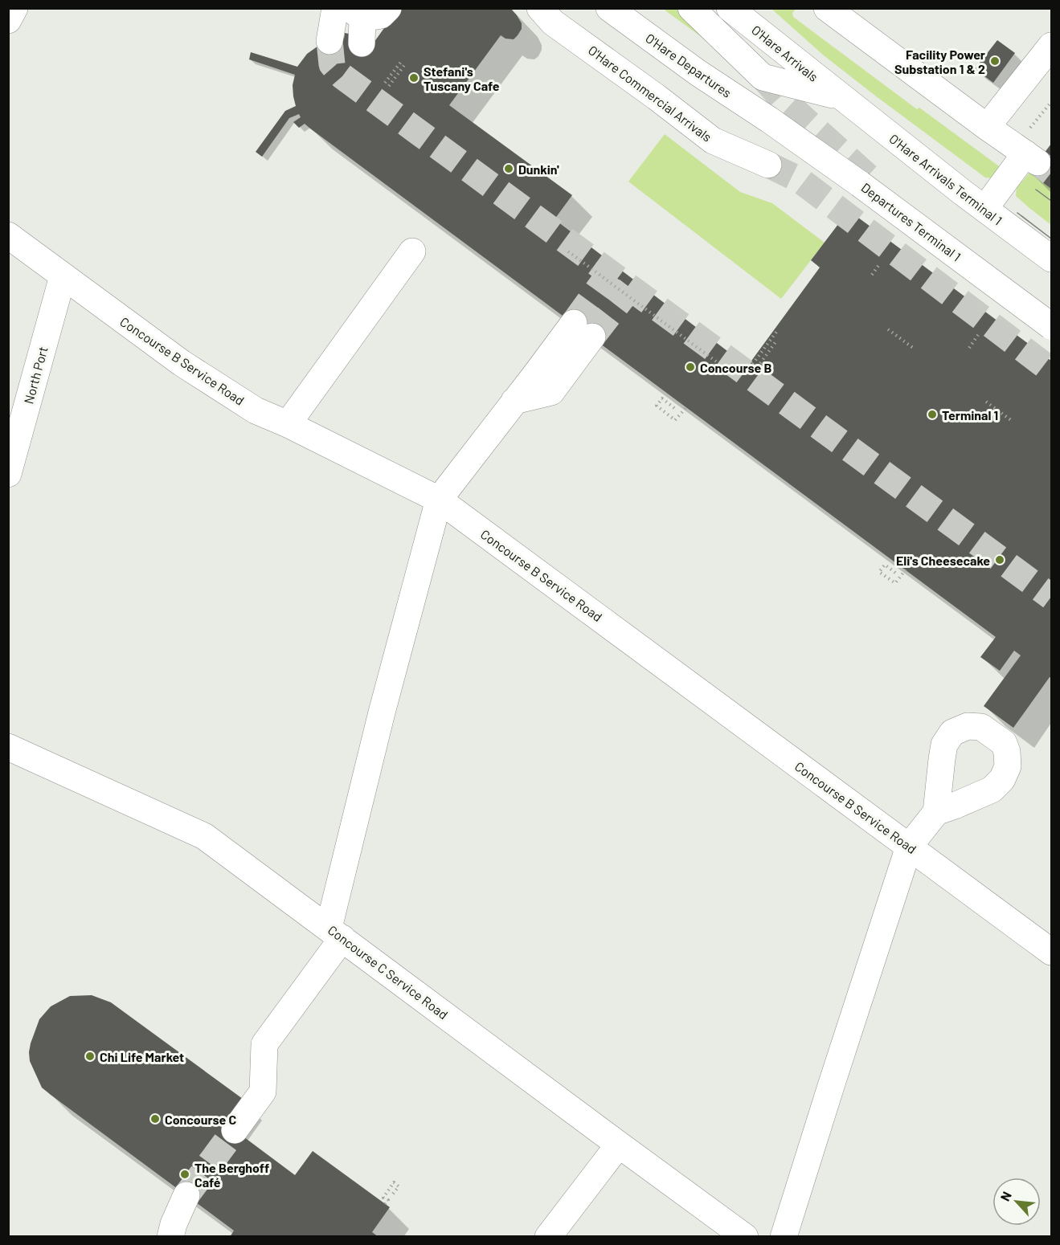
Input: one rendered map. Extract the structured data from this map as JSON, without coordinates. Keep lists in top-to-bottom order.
{
  "streets": {
    "street": [
      "O'Hare Arrivals",
      "O'Hare Departures",
      "O'Hare Commercial Arrivals",
      "O'Hare Arrivals Terminal 1",
      "Departures Terminal 1",
      "Concourse B Service Road",
      "North Port",
      "Concourse C Service Road"
    ]
  },
  "crossings": [
    ["O'Hare Arrivals", "O'Hare Arrivals Terminal 1"],
    ["O'Hare Departures", "Departures Terminal 1"],
    ["Concourse B Service Road", "North Port"]
  ],
  "places": [
    "Facility Power Substation 1 & 2",
    "Stefani's Tuscany Cafe",
    "Dunkin'",
    "Concourse B",
    "Terminal 1",
    "Eli's Cheesecake",
    "Chi Life Market",
    "Concourse C",
    "The Berghoff Café"
  ],
  "north": "top left"
}
